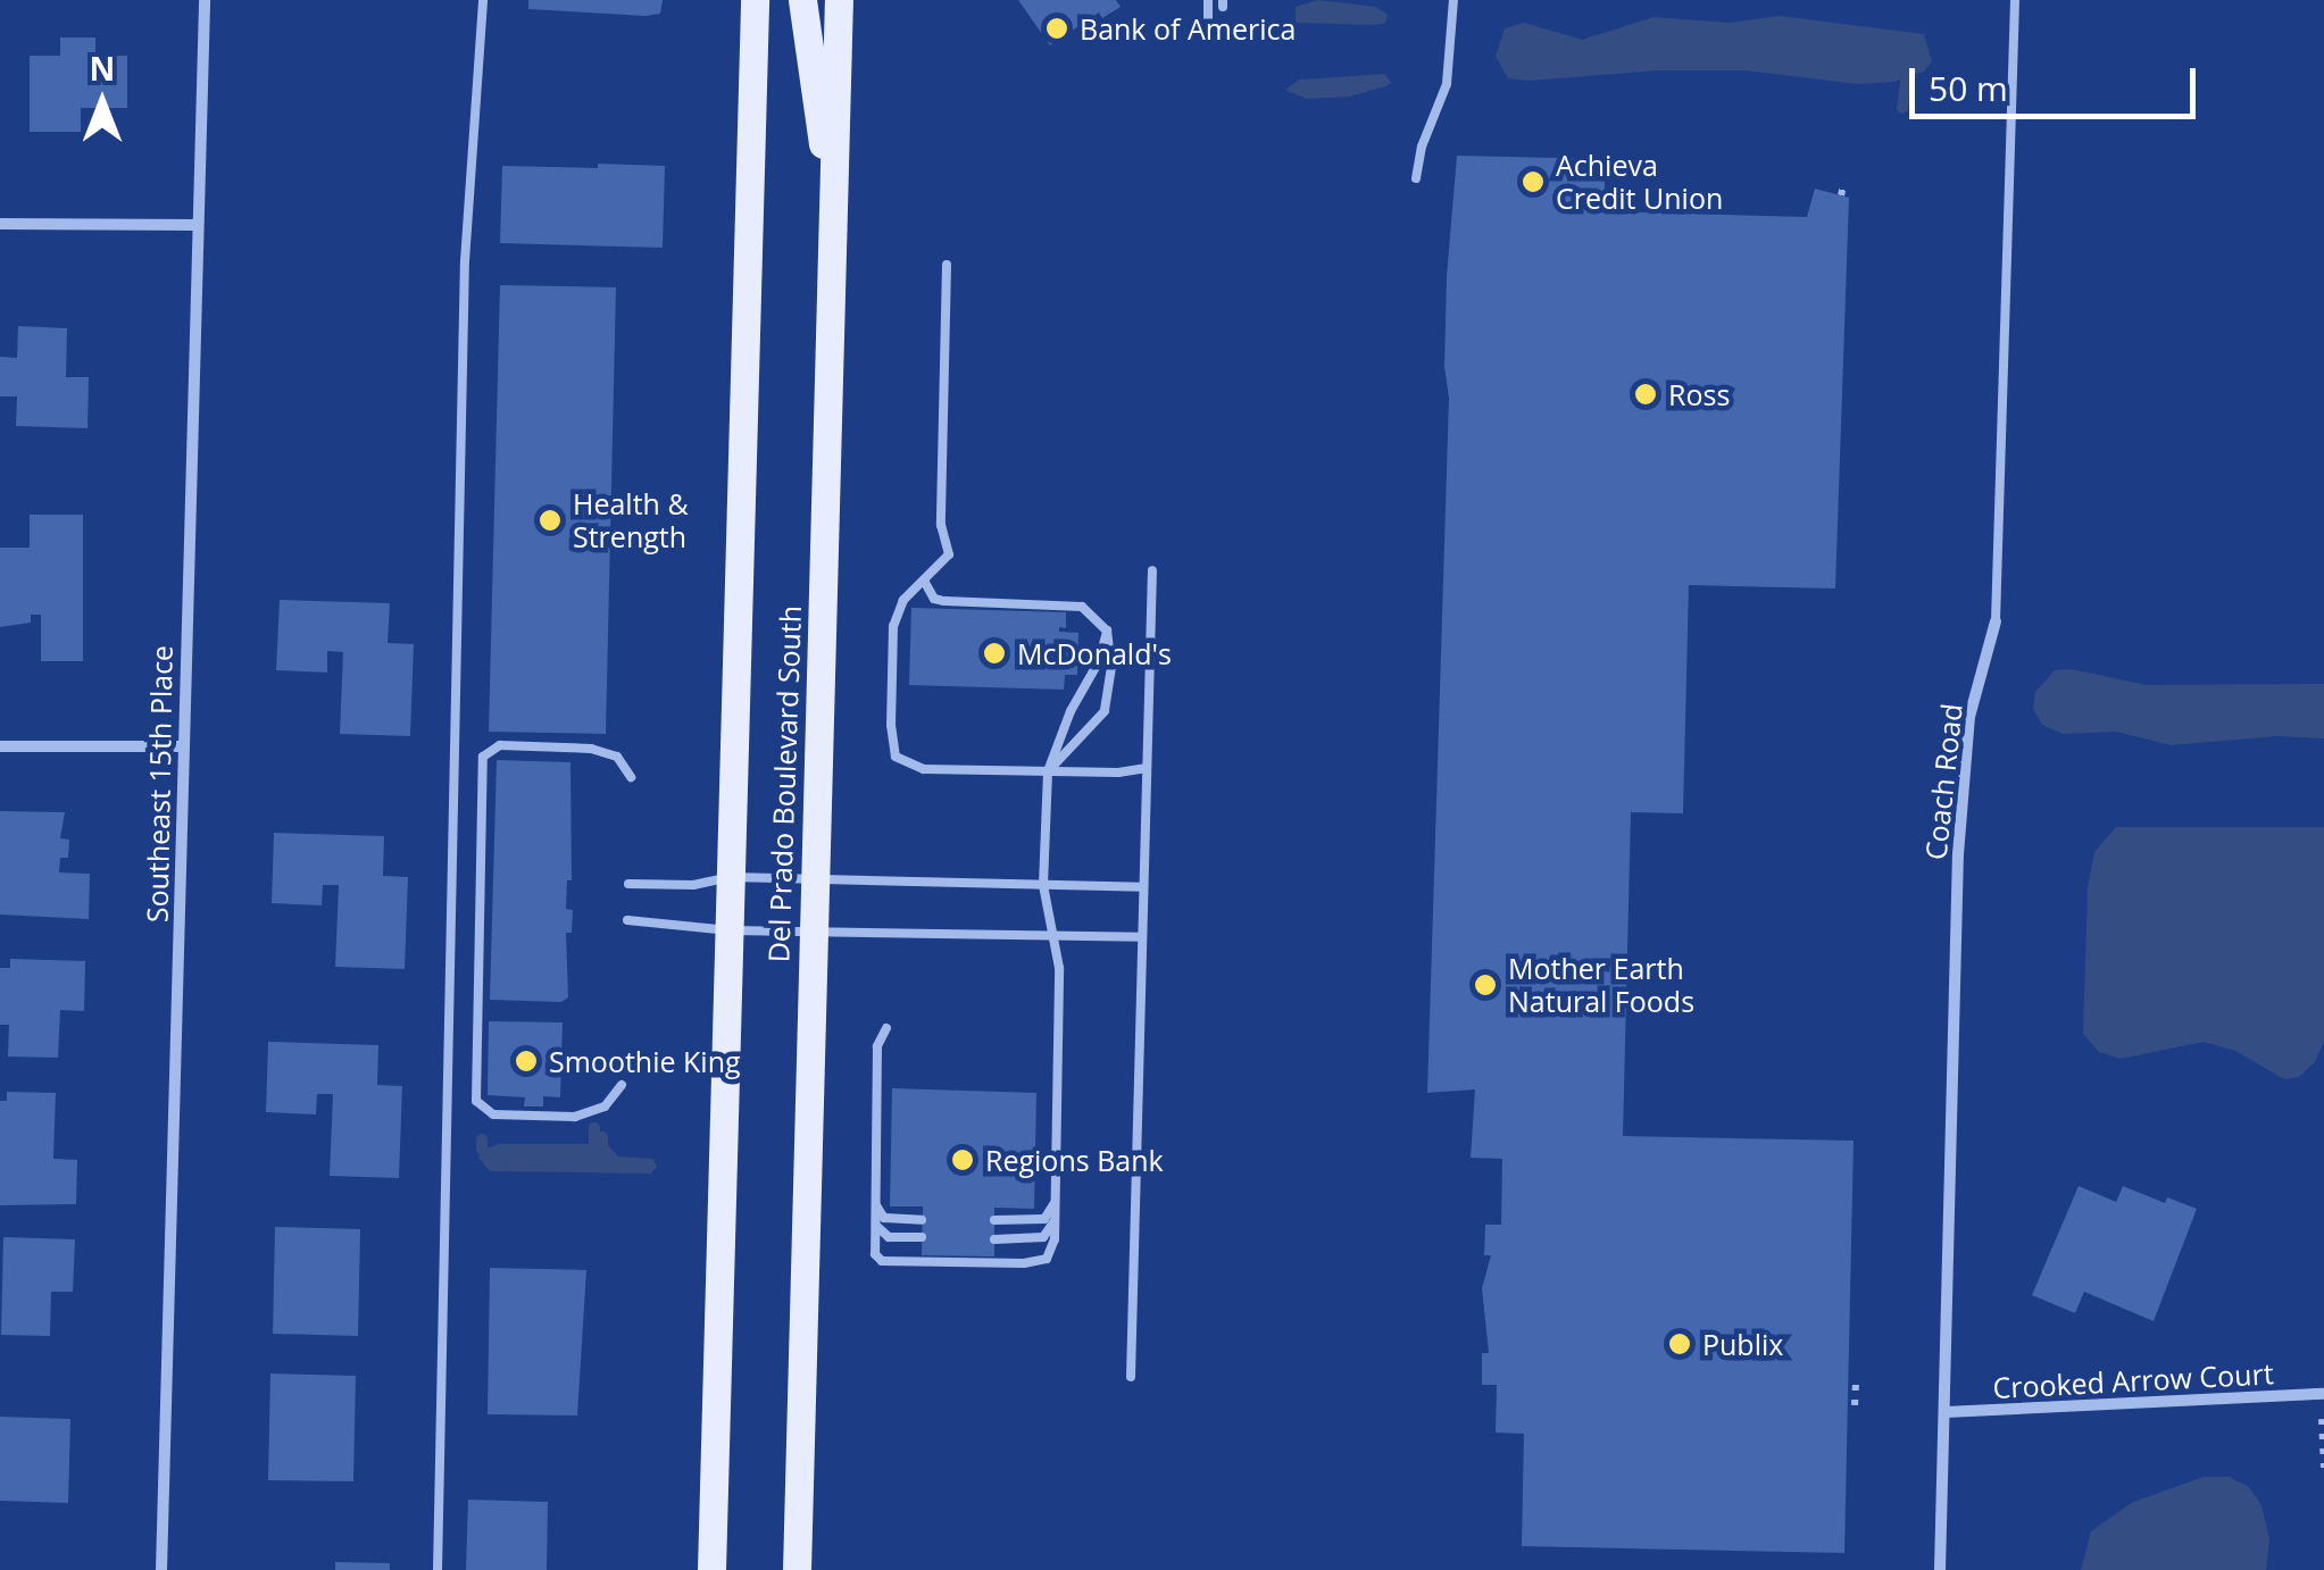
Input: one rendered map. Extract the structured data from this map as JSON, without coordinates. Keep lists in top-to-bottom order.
{
  "streets": {
    "main road": ["Del Prado Boulevard South"],
    "street": ["Coach Road", "Southeast 15th Place", "Crooked Arrow Court"]
  },
  "crossings": [
    ["Coach Road", "Crooked Arrow Court"]
  ],
  "places": [
    "Bank of America",
    "Achieva Credit Union",
    "Ross",
    "Health & Strength",
    "McDonald's",
    "Mother Earth Natural Foods",
    "Smoothie King",
    "Regions Bank",
    "Publix"
  ],
  "scale_bar": "50 m",
  "north": "top"
}
